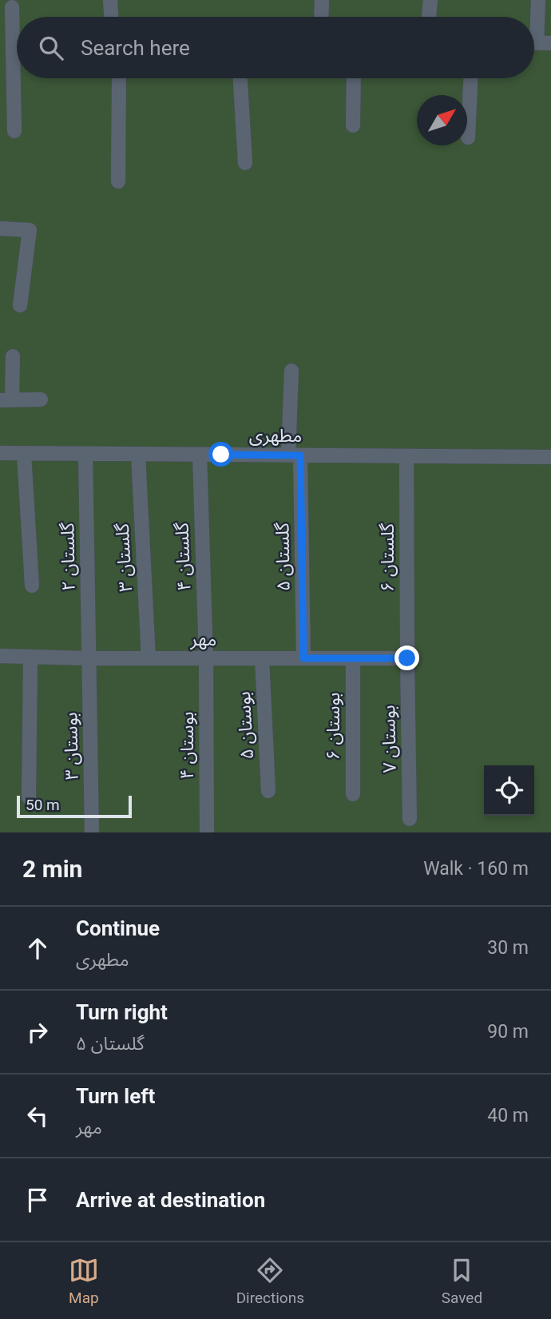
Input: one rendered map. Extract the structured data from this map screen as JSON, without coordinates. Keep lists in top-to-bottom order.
{
  "streets": {
    "street": [
      "مطهری",
      "گلستان ۲",
      "گلستان ۴",
      "گلستان ۵",
      "گلستان ۳",
      "گلستان ۶",
      "مهر",
      "بوستان ۵",
      "بوستان ۶",
      "بوستان ۷",
      "بوستان ۴",
      "بوستان ۳"
    ]
  },
  "crossings": [
    ["مطهری", "گلستان ۲"],
    ["مطهری", "گلستان ۴"],
    ["مطهری", "گلستان ۵"],
    ["مطهری", "گلستان ۳"],
    ["مطهری", "گلستان ۶"],
    ["گلستان ۲", "مهر"],
    ["گلستان ۲", "بوستان ۳"],
    ["گلستان ۴", "مهر"],
    ["گلستان ۴", "بوستان ۴"],
    ["گلستان ۵", "مهر"],
    ["گلستان ۳", "مهر"],
    ["گلستان ۶", "مهر"],
    ["گلستان ۶", "بوستان ۷"],
    ["مهر", "بوستان ۵"],
    ["مهر", "بوستان ۶"],
    ["مهر", "بوستان ۷"],
    ["مهر", "بوستان ۴"],
    ["مهر", "بوستان ۳"]
  ],
  "scale_bar": "50 m",
  "north": "top right",
  "page": {
    "search": "Search here",
    "scale": "50 m",
    "heading": ["2 min", "Walk · 160 m"],
    "list": [
      ["Continue", "مطهری", "30 m"],
      ["Turn right", "گلستان ۵", "90 m"],
      ["Turn left", "مهر", "40 m"],
      "Arrive at destination"
    ],
    "nav": ["Map", "Directions", "Saved"]
  }
}
